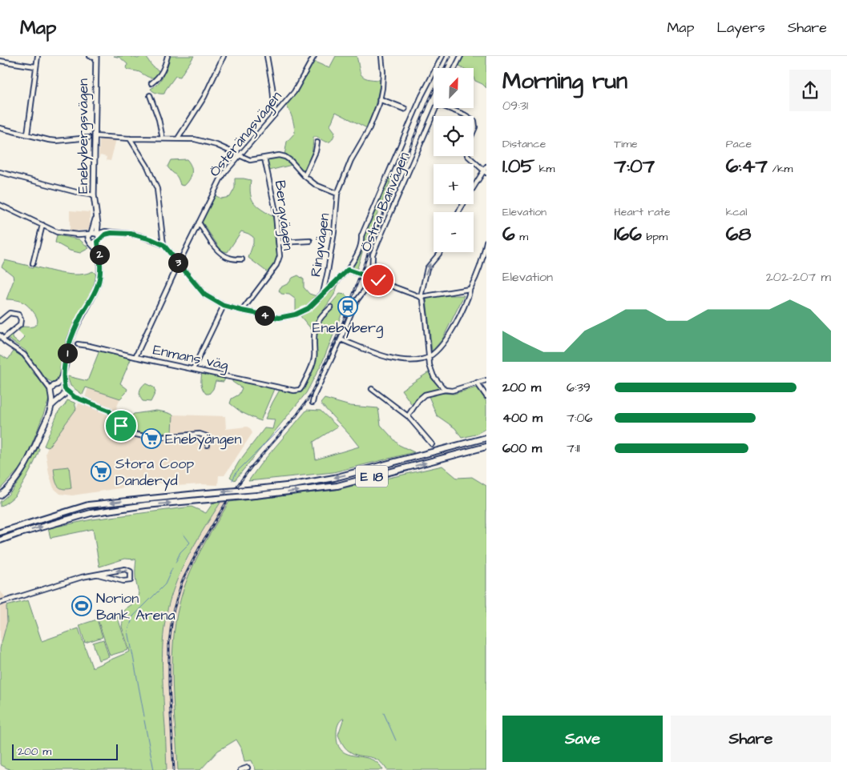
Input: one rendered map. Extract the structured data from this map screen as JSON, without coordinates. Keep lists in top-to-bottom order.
{
  "streets": {
    "highway": ["E 18"],
    "main road": ["Enebybergsvägen"],
    "street": [
      "Österängsvägen",
      "Östra Banvägen",
      "Bergvägen",
      "Ringvägen",
      "Enmans väg"
    ]
  },
  "crossings": [
    ["Österängsvägen", "Ringvägen"],
    ["Österängsvägen", "Enmans väg"],
    ["Enebybergsvägen", "Ringvägen"],
    ["Bergvägen", "Ringvägen"]
  ],
  "places": {
    "station": ["Enebyberg"],
    "supermarket": ["Enebyängen", "Stora Coop Danderyd"],
    "sports": ["Norion Bank Arena"]
  },
  "scale_bar": "200 m",
  "north": "top right",
  "page": {
    "header": "Map",
    "nav": ["Map", "Layers", "Share"],
    "heading": ["Morning run", "09:31"],
    "map_buttons": ["+", "−"],
    "stats": [
      ["Distance", "1.05 km"],
      ["Time", "7:07"],
      ["Pace", "6:47 /km"],
      ["Elevation", "6 m"],
      ["Heart rate", "166 bpm"],
      ["kcal", "68"]
    ],
    "pins": [
      "2",
      "3",
      "4",
      "1"
    ],
    "chart": ["Elevation", "202–207 m"],
    "list": [
      {
        "name": "200 m",
        "note": "6:39"
      },
      {
        "name": "400 m",
        "note": "7:06"
      },
      {
        "name": "600 m",
        "note": "7:11"
      }
    ],
    "buttons": ["Save", "Share"],
    "scale": "200 m"
  }
}
